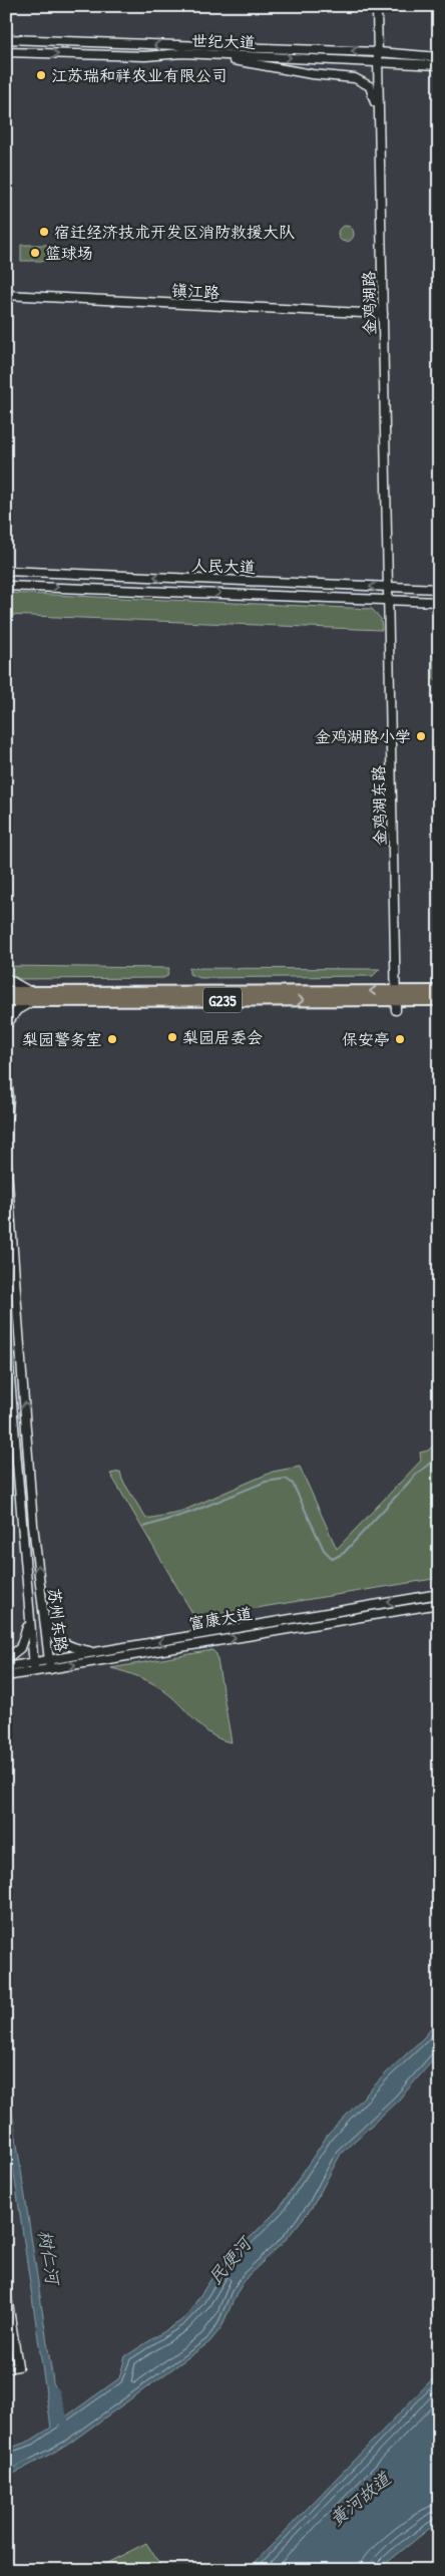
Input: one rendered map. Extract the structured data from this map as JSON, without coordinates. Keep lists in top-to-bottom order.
{
  "streets": {
    "highway": ["G235"],
    "street": [
      "世纪大道",
      "镇江路",
      "金鸡湖路",
      "人民大道",
      "金鸡湖东路",
      "富康大道",
      "苏州东路"
    ]
  },
  "crossings": [
    ["世纪大道", "金鸡湖路"],
    ["镇江路", "金鸡湖路"],
    ["金鸡湖路", "人民大道"],
    ["金鸡湖路", "金鸡湖东路"],
    ["人民大道", "金鸡湖东路"],
    ["金鸡湖东路", "G235"],
    ["富康大道", "苏州东路"]
  ],
  "water": ["树仁河", "民便河", "黄河故道"],
  "places": [
    "江苏瑞和祥农业有限公司",
    "宿迁经济技术开发区消防救援大队",
    "篮球场",
    "金鸡湖路小学",
    "梨园居委会",
    "梨园警务室",
    "保安亭"
  ]
}
